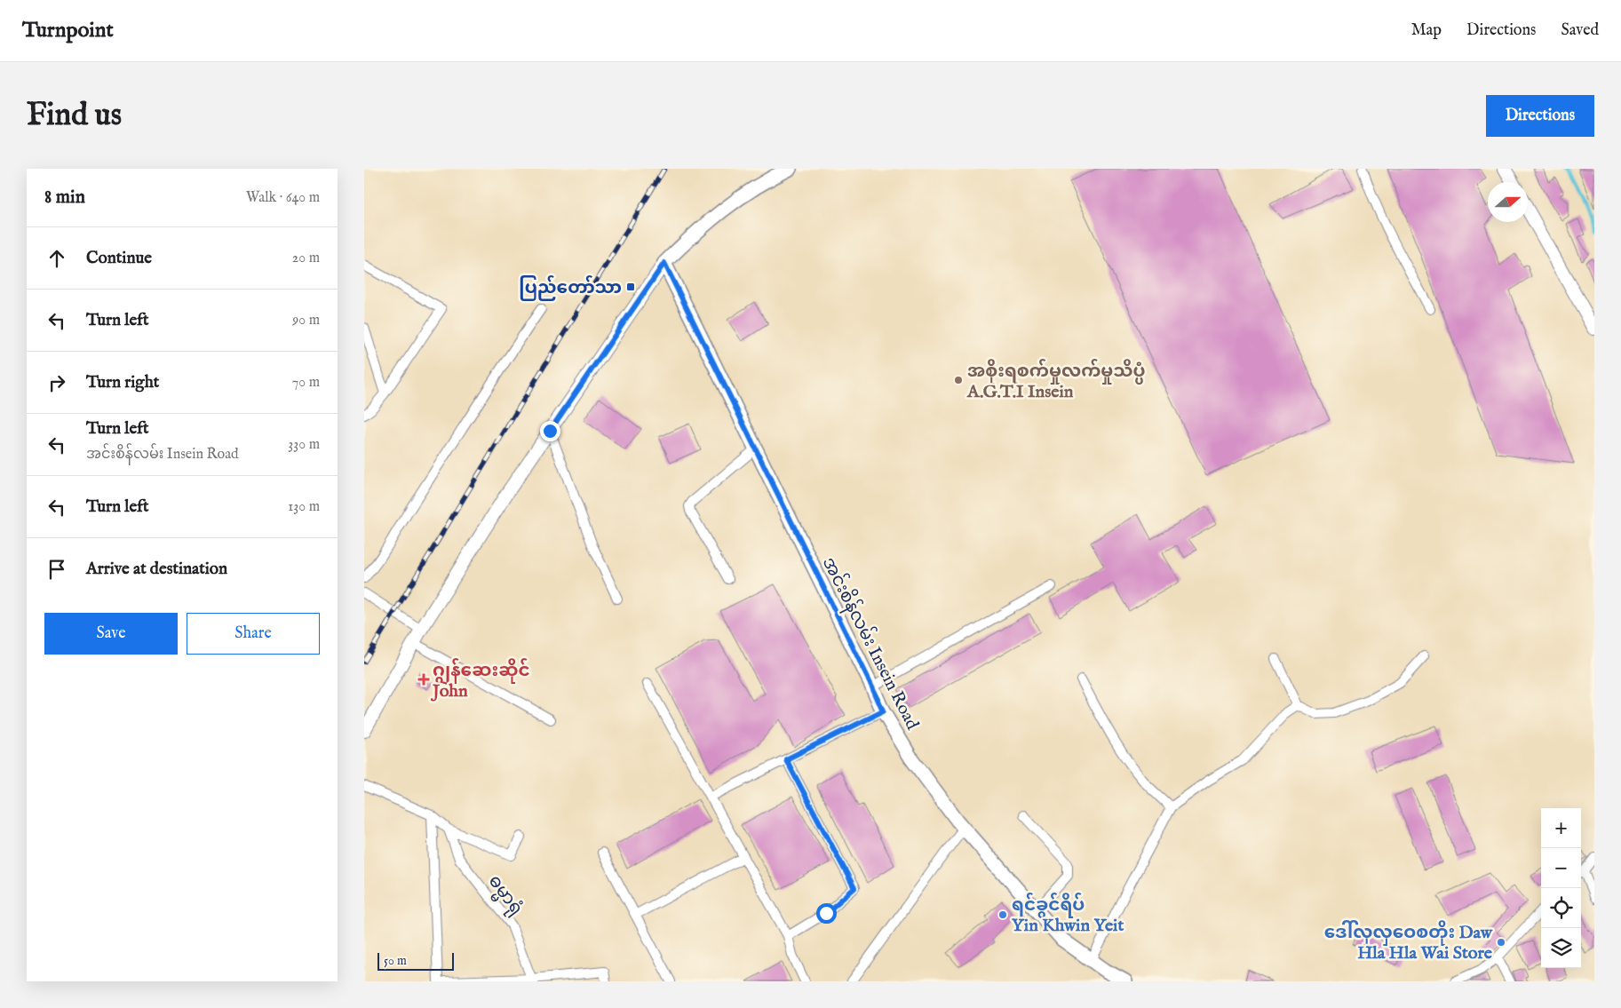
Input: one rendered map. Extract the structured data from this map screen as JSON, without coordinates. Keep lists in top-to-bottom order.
{
  "streets": {
    "main road": ["အင်းစိန်လမ်း Insein Road"],
    "street": ["ဓမ္မာရုံ"]
  },
  "places": {
    "transit": ["ပြည်တော်သာ"],
    "other": ["အစိုးရစက်မှုလက်မှုသိပ္ပံ A.G.T.I Insein", "ရင်ခွင်ရိပ် Yin Khwin Yeit", "ဒေါ်လှလှဝေစတိုး Daw Hla Hla Wai Store"],
    "health": ["ဂျွန်ဆေးဆိုင် John"]
  },
  "scale_bar": "50 m",
  "north": "right",
  "page": {
    "header": "Turnpoint",
    "nav": ["Map", "Directions", "Saved"],
    "buttons": [
      "Directions",
      ["Save", "Share"]
    ],
    "title": "Find us",
    "heading": ["8 min", "Walk · 640 m"],
    "list": [
      ["Continue", "20 m"],
      ["Turn left", "90 m"],
      ["Turn right", "70 m"],
      ["Turn left", "အင်းစိန်လမ်း Insein Road", "330 m"],
      ["Turn left", "130 m"],
      "Arrive at destination"
    ],
    "map_buttons": ["+", "−"],
    "scale": "50 m"
  }
}
